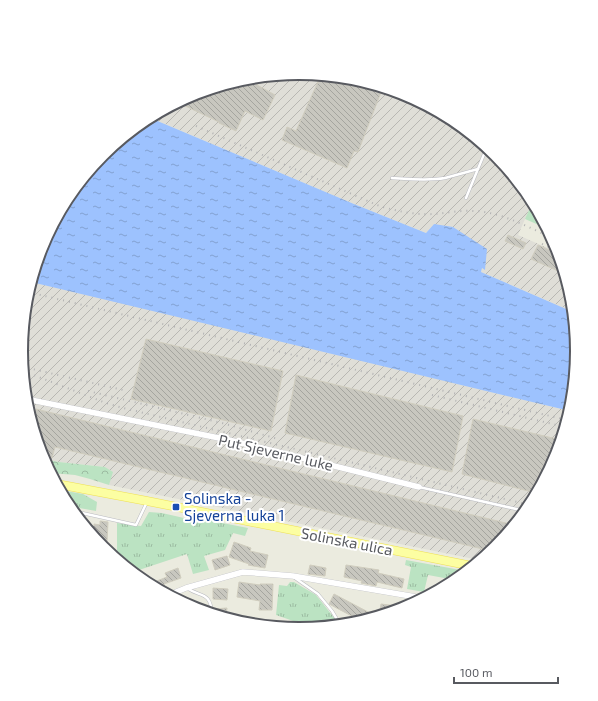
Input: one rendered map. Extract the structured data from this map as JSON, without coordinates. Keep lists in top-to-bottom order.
{
  "streets": {
    "main road": ["Solinska ulica"],
    "street": ["Put Sjeverne luke"]
  },
  "places": {
    "transit": ["Solinska - Sjeverna luka 1"]
  },
  "scale_bar": "100 m"
}
